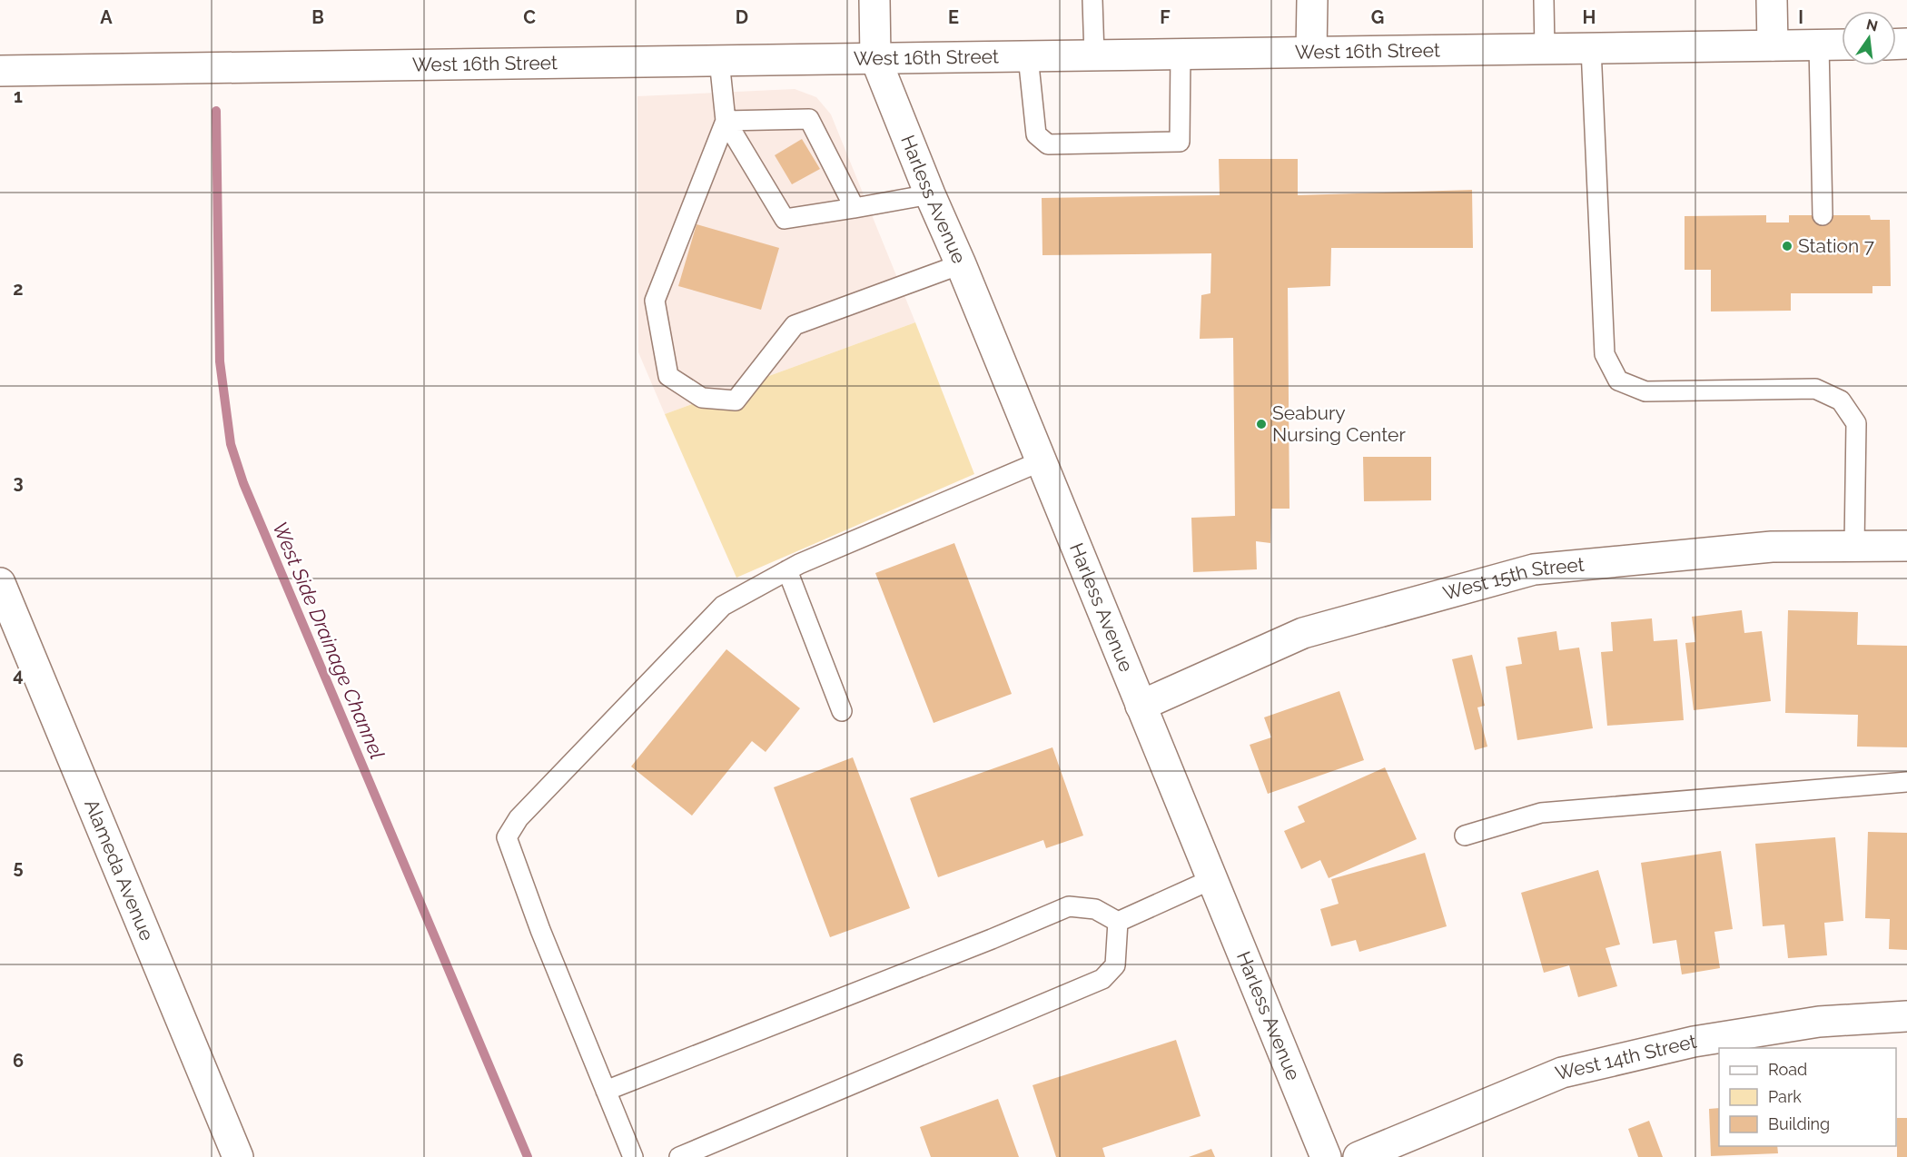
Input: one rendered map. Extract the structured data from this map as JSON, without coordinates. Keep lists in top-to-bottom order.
{
  "streets": {
    "main road": [
      "West 16th Street",
      "Harless Avenue",
      "West 15th Street",
      "Alameda Avenue",
      "West 14th Street"
    ]
  },
  "crossings": [
    ["West 16th Street", "Harless Avenue"],
    ["Harless Avenue", "West 15th Street"]
  ],
  "water": ["West Side Drainage Channel"],
  "places": ["Station 7", "Seabury Nursing Center"],
  "legend": ["Road", "Park", "Building"],
  "north": "top",
  "grid": {
    "columns": [
      "A",
      "B",
      "C",
      "D",
      "E",
      "F",
      "G",
      "H",
      "I"
    ],
    "rows": [
      "1",
      "2",
      "3",
      "4",
      "5",
      "6"
    ]
  }
}
